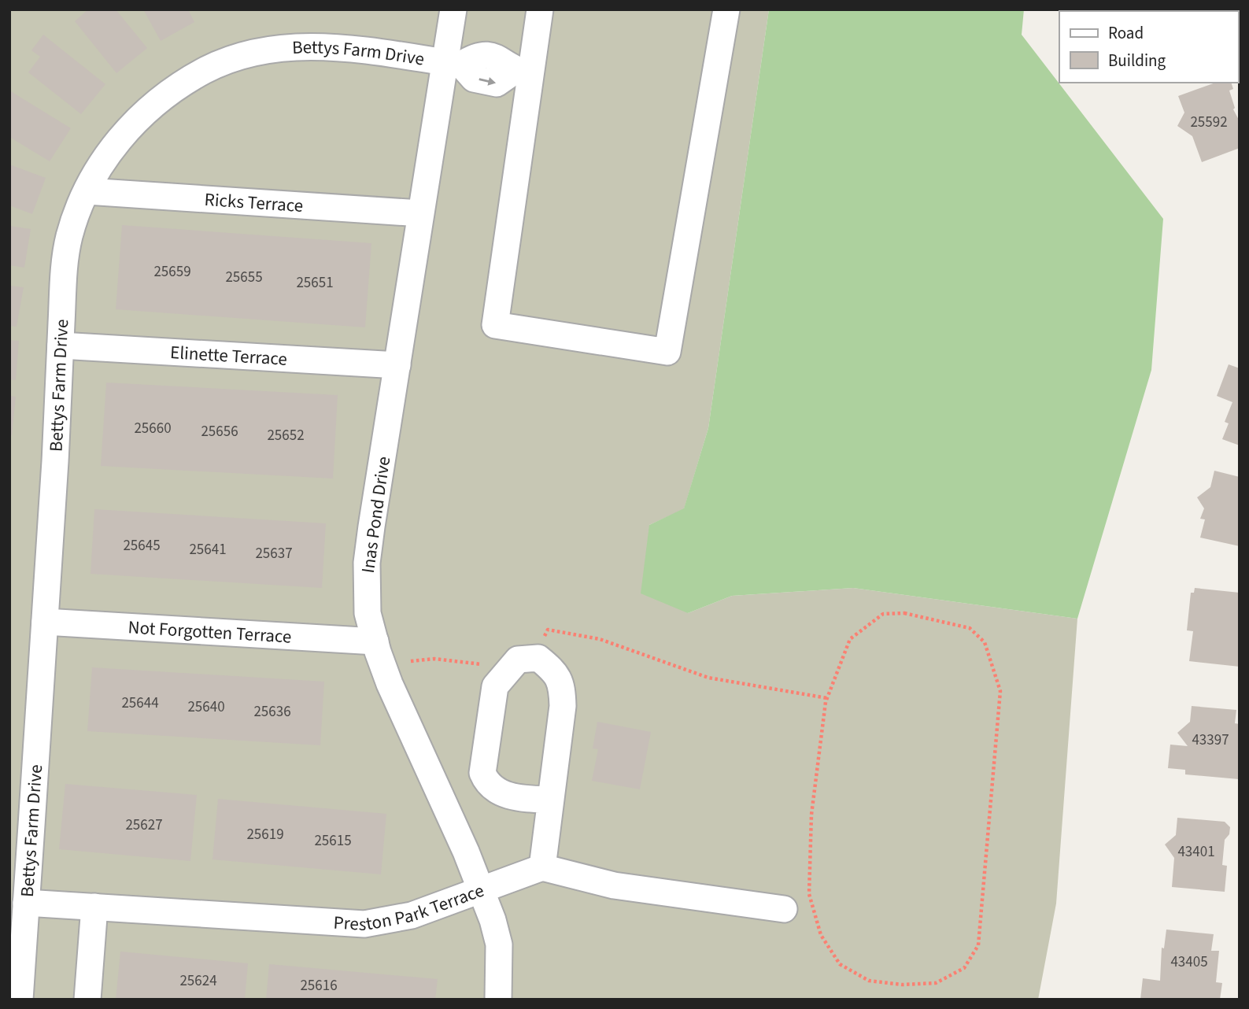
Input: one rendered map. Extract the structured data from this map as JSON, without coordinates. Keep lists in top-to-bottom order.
{
  "streets": {
    "street": [
      "Bettys Farm Drive",
      "Ricks Terrace",
      "Elinette Terrace",
      "Inas Pond Drive",
      "Not Forgotten Terrace",
      "Preston Park Terrace"
    ]
  },
  "crossings": [
    ["Bettys Farm Drive", "Ricks Terrace"],
    ["Bettys Farm Drive", "Elinette Terrace"],
    ["Bettys Farm Drive", "Inas Pond Drive"],
    ["Bettys Farm Drive", "Not Forgotten Terrace"],
    ["Bettys Farm Drive", "Preston Park Terrace"],
    ["Ricks Terrace", "Inas Pond Drive"],
    ["Elinette Terrace", "Inas Pond Drive"],
    ["Inas Pond Drive", "Not Forgotten Terrace"],
    ["Inas Pond Drive", "Preston Park Terrace"]
  ],
  "house_numbers": [
    "25592",
    "25659",
    "25655",
    "25651",
    "25660",
    "25656",
    "25652",
    "25645",
    "25641",
    "25637",
    "25644",
    "25640",
    "25636",
    "43397",
    "25627",
    "25619",
    "25615",
    "43401",
    "43405",
    "25624",
    "25616"
  ],
  "legend": ["Road", "Building"]
}
